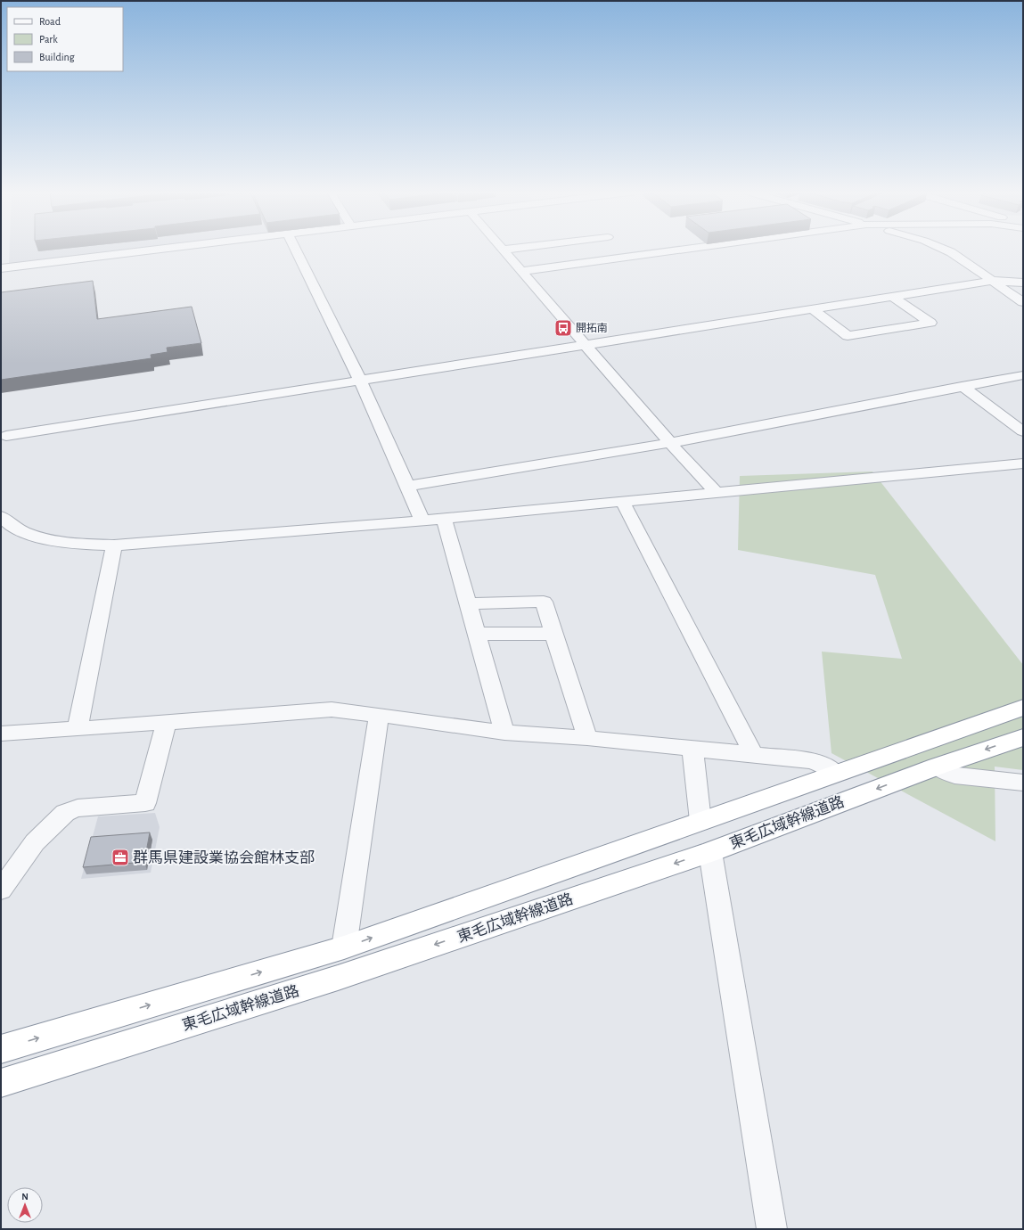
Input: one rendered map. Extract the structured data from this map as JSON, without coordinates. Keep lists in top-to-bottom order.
{
  "streets": {
    "highway": ["東毛広域幹線道路"]
  },
  "places": {
    "bus stop": ["開拓南"],
    "office": ["群馬県建設業協会館林支部"]
  },
  "legend": ["Road", "Park", "Building"],
  "north": "top"
}
